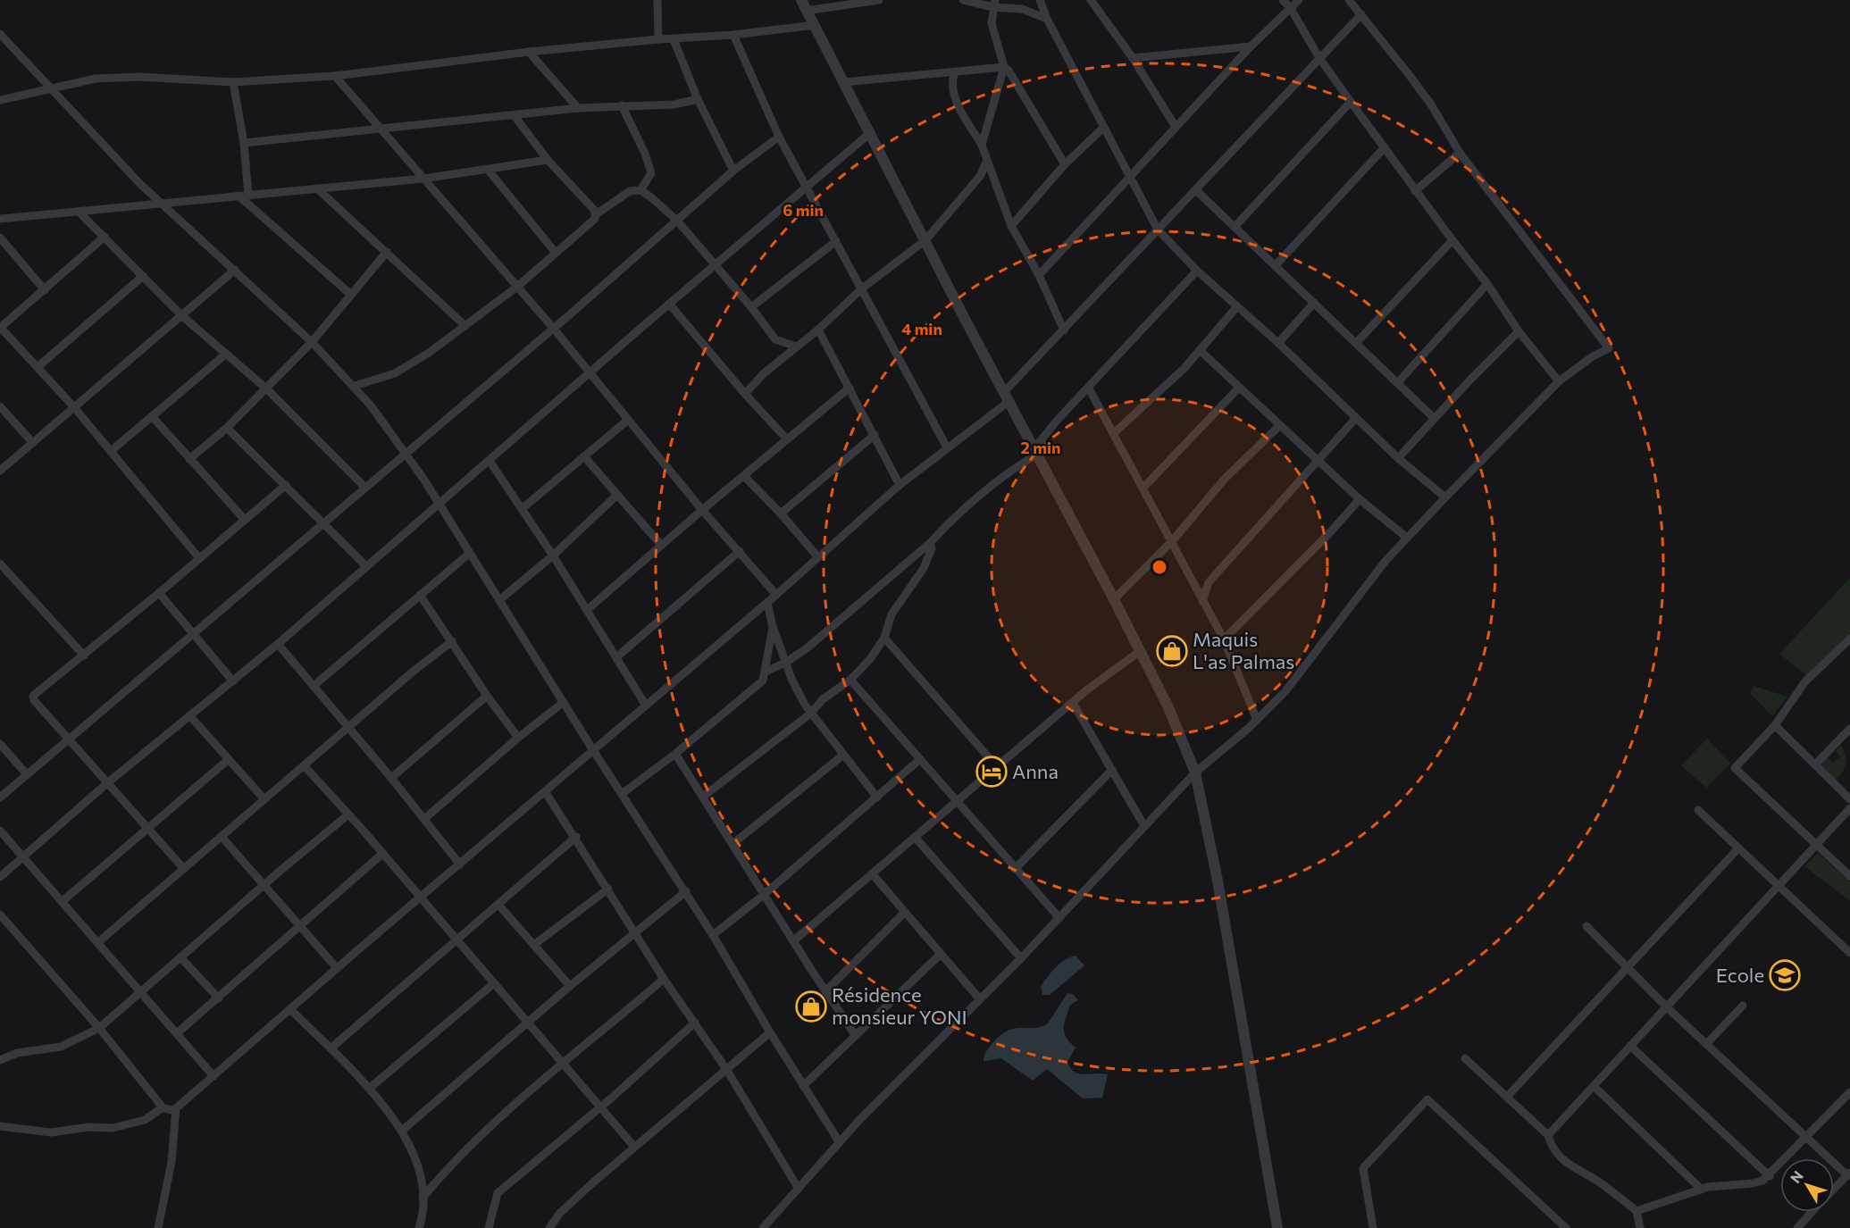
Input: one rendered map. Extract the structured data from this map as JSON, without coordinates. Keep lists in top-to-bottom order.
{
  "places": {
    "shop": ["Maquis L'as Palmas", "Résidence monsieur YONI"],
    "hotel": ["Anna"],
    "school or university": ["Ecole"]
  },
  "north": "top left",
  "rings": ["6 min", "4 min", "2 min"]
}
